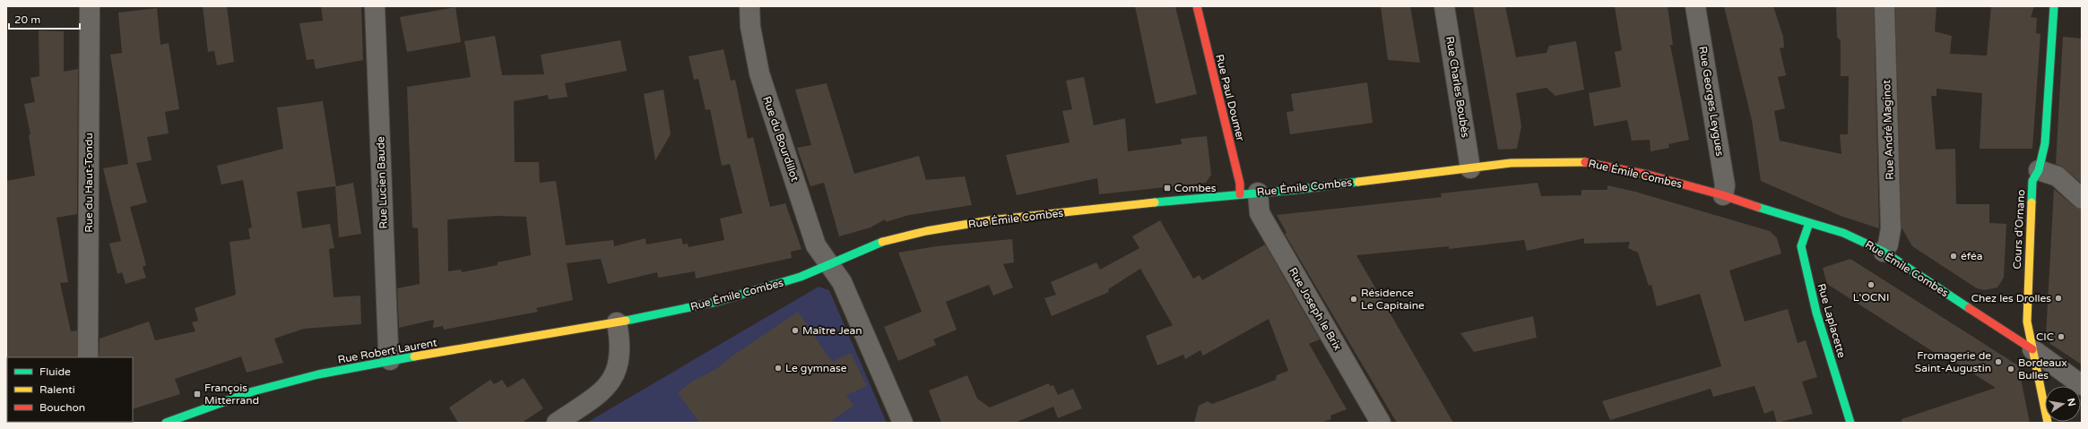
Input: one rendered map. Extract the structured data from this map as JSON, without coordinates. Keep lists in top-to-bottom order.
{
  "streets": {
    "street": [
      "Rue Charles Boubès",
      "Rue Paul Doumer",
      "Rue Georges Leygues",
      "Rue André Maginot",
      "Rue du Bourdillot",
      "Rue Émile Combes",
      "Rue du Haut-Tondu",
      "Rue Lucien Baude",
      "Cours d'Ornano",
      "Rue Joseph le Brix",
      "Rue Laplacette",
      "Rue Robert Laurent"
    ]
  },
  "crossings": [
    ["Rue Charles Boubès", "Rue Émile Combes"],
    ["Rue Paul Doumer", "Rue Émile Combes"],
    ["Rue Paul Doumer", "Rue Joseph le Brix"],
    ["Rue Georges Leygues", "Rue Émile Combes"],
    ["Rue André Maginot", "Rue Émile Combes"],
    ["Rue du Bourdillot", "Rue Émile Combes"],
    ["Rue Émile Combes", "Cours d'Ornano"],
    ["Rue Émile Combes", "Rue Joseph le Brix"],
    ["Rue Émile Combes", "Rue Laplacette"],
    ["Rue Émile Combes", "Rue Robert Laurent"],
    ["Rue Lucien Baude", "Rue Robert Laurent"]
  ],
  "places": {
    "transit": ["Combes", "François Mitterrand"],
    "other": [
      "éféa",
      "L'OCNI",
      "Chez les Drolles",
      "Résidence Le Capitaine",
      "Maître Jean",
      "CIC",
      "Fromagerie de Saint-Augustin",
      "Le gymnase",
      "Bordeaux Bulles"
    ]
  },
  "legend": ["Fluide", "Ralenti", "Bouchon"],
  "scale_bar": "20 m",
  "north": "right"
}
